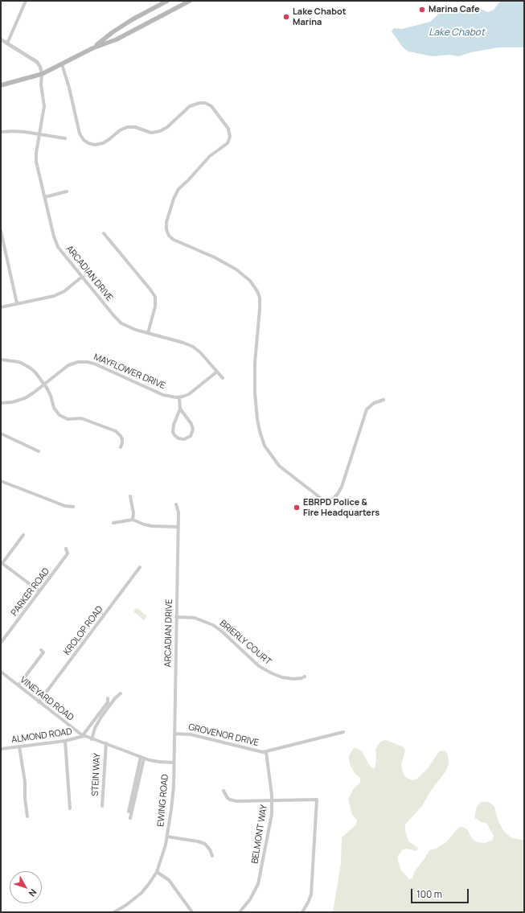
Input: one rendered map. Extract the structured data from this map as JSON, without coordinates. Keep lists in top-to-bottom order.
{
  "streets": {
    "street": [
      "ARCADIAN DRIVE",
      "MAYFLOWER DRIVE",
      "PARKER ROAD",
      "KROLOP ROAD",
      "BRIERLY COURT",
      "VINEYARD ROAD",
      "GROVENOR DRIVE",
      "ALMOND ROAD",
      "STEIN WAY",
      "EWING ROAD",
      "BELMONT WAY"
    ]
  },
  "crossings": [
    ["ARCADIAN DRIVE", "BRIERLY COURT"],
    ["ARCADIAN DRIVE", "GROVENOR DRIVE"],
    ["ARCADIAN DRIVE", "EWING ROAD"],
    ["KROLOP ROAD", "VINEYARD ROAD"],
    ["VINEYARD ROAD", "ALMOND ROAD"],
    ["VINEYARD ROAD", "EWING ROAD"],
    ["GROVENOR DRIVE", "BELMONT WAY"],
    ["ALMOND ROAD", "EWING ROAD"],
    ["STEIN WAY", "EWING ROAD"]
  ],
  "water": ["Lake Chabot"],
  "places": ["Marina Cafe", "Lake Chabot Marina", "EBRPD Police & Fire Headquarters"],
  "scale_bar": "100 m",
  "north": "bottom right"
}
